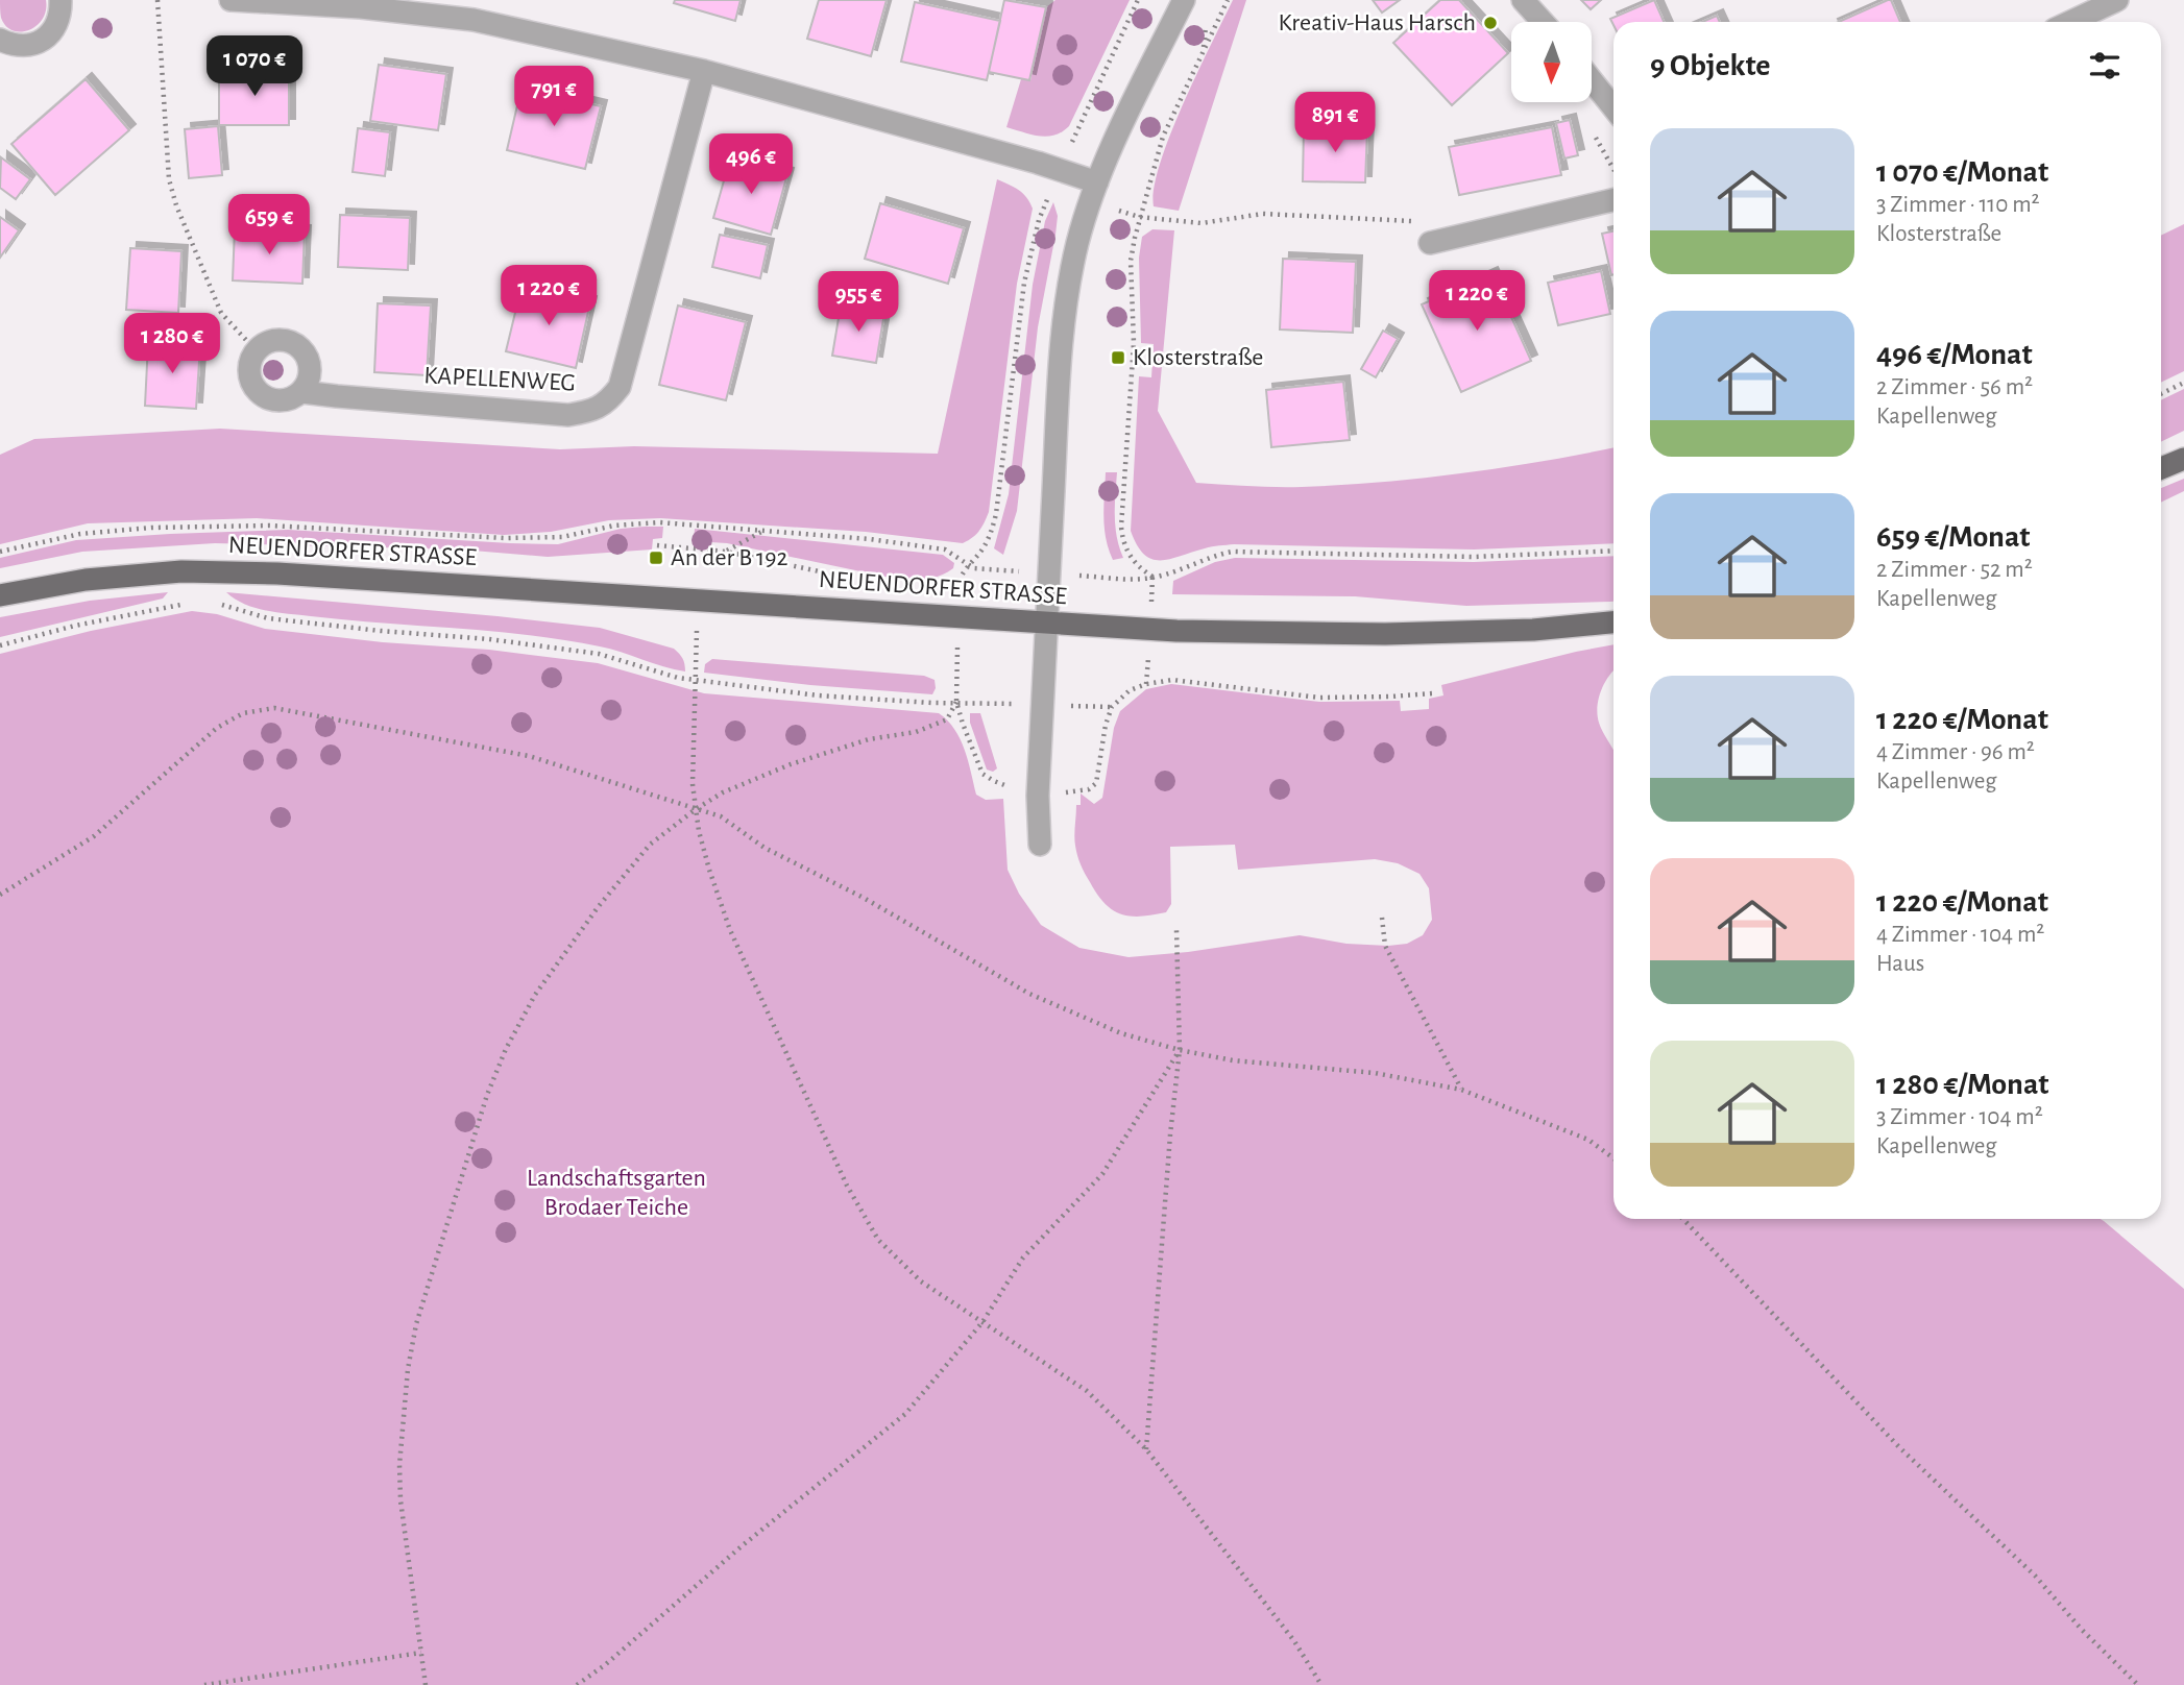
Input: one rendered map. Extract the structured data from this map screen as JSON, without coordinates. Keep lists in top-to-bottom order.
{
  "streets": {
    "main road": ["NEUENDORFER STRASSE"],
    "street": ["KAPELLENWEG"]
  },
  "parks": ["Landschaftsgarten Brodaer Teiche"],
  "places": {
    "other": ["Kreativ-Haus Harsch"],
    "transit": ["Klosterstraße", "An der B 192"]
  },
  "north": "bottom",
  "page": {
    "heading": "9 Objekte",
    "price": [
      "1 070 €",
      "791 €",
      "891 €",
      "496 €",
      "659 €",
      "1 220 €",
      "1 220 €",
      "955 €",
      "1 280 €"
    ],
    "list": [
      {
        "name": "1 070 €/Monat",
        "note": "3 Zimmer · 110 m² · Klosterstraße"
      },
      {
        "name": "496 €/Monat",
        "note": "2 Zimmer · 56 m² · Kapellenweg"
      },
      {
        "name": "659 €/Monat",
        "note": "2 Zimmer · 52 m² · Kapellenweg"
      },
      {
        "name": "1 220 €/Monat",
        "note": "4 Zimmer · 96 m² · Kapellenweg"
      },
      {
        "name": "1 220 €/Monat",
        "note": "4 Zimmer · 104 m² · Haus"
      },
      {
        "name": "1 280 €/Monat",
        "note": "3 Zimmer · 104 m² · Kapellenweg"
      }
    ]
  }
}
